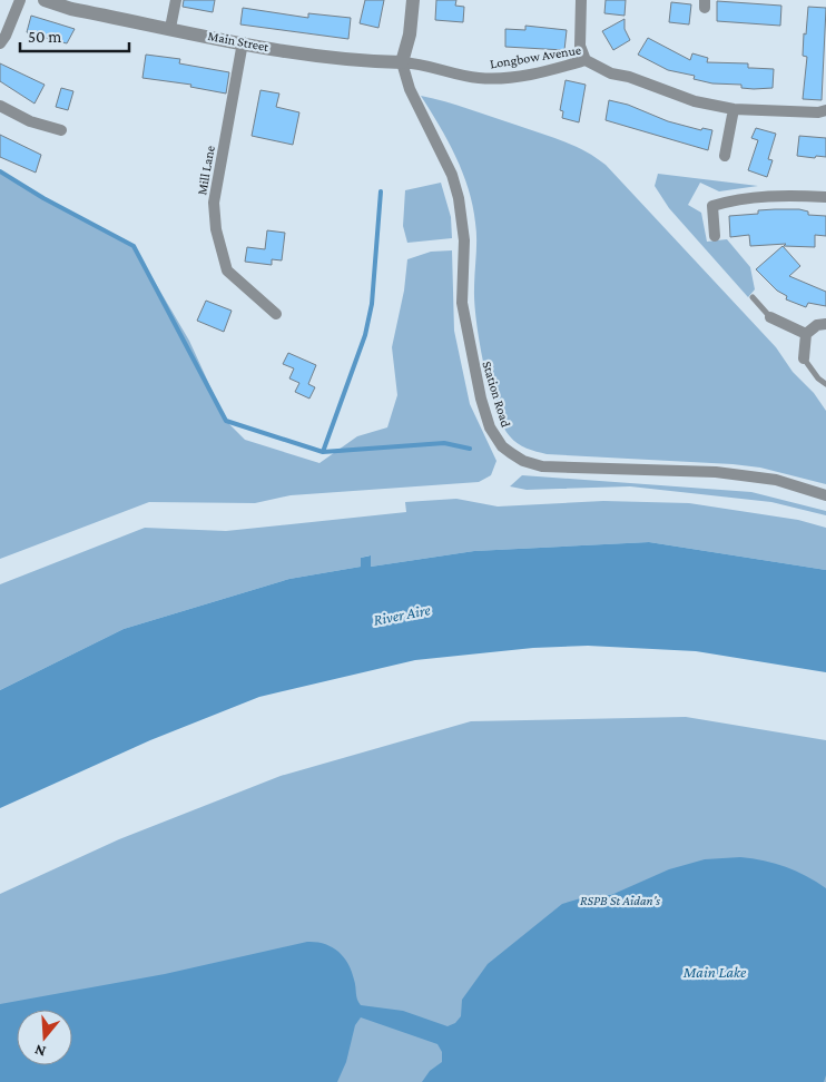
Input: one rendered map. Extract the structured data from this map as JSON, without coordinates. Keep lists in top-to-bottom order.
{
  "streets": {
    "street": [
      "Main Street",
      "Longbow Avenue",
      "Mill Lane",
      "Station Road"
    ]
  },
  "crossings": [
    ["Main Street", "Longbow Avenue"],
    ["Main Street", "Mill Lane"],
    ["Main Street", "Station Road"],
    ["Longbow Avenue", "Station Road"]
  ],
  "water": ["River Aire", "Main Lake"],
  "parks": ["RSPB St Aidan's"],
  "scale_bar": "50 m",
  "north": "bottom"
}
